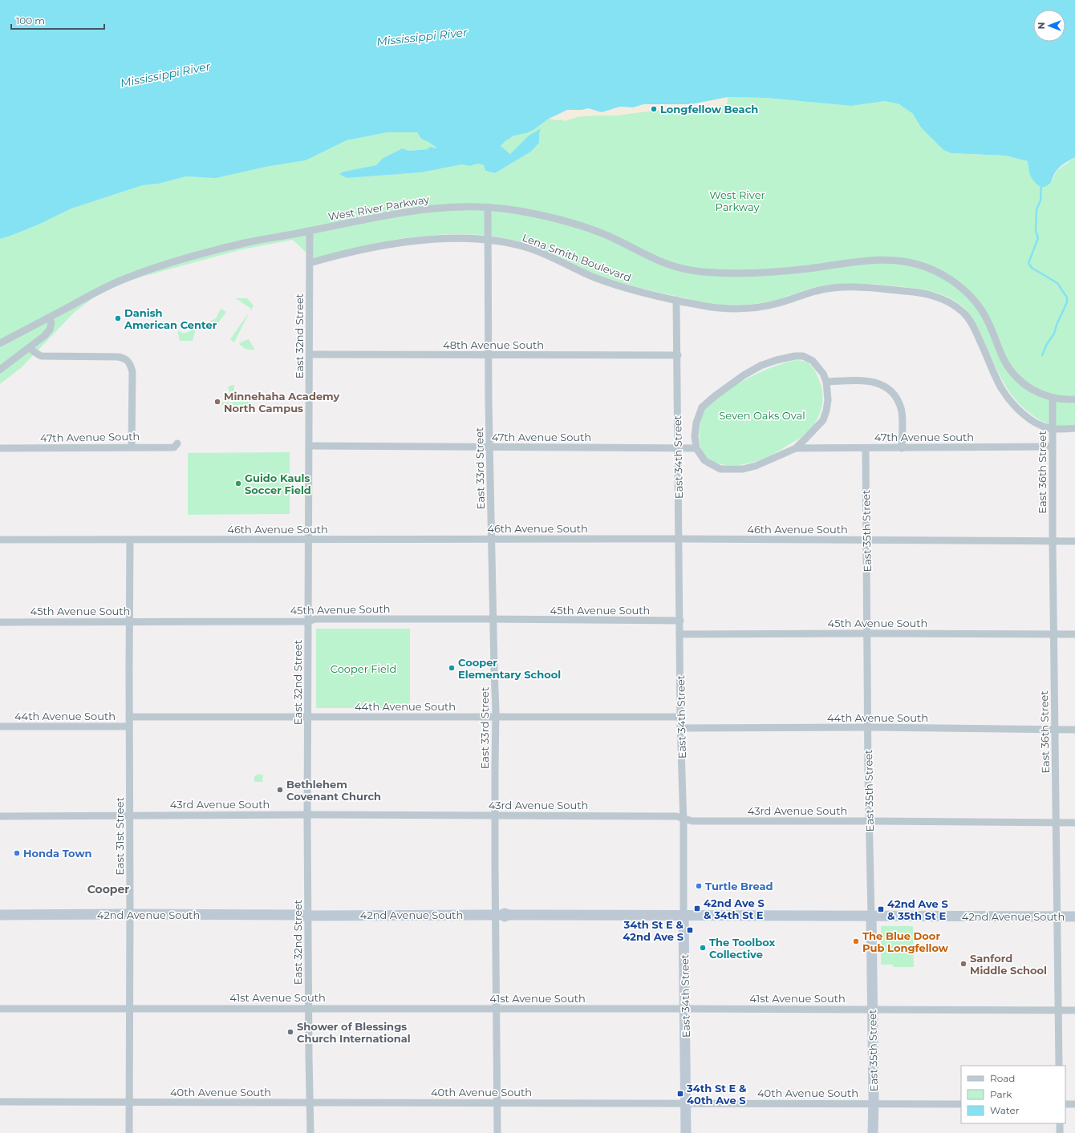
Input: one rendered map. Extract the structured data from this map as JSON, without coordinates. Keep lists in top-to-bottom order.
{
  "streets": {
    "street": [
      "West River Parkway",
      "Lena Smith Boulevard",
      "East 32nd Street",
      "48th Avenue South",
      "47th Avenue South",
      "East 34th Street",
      "East 33rd Street",
      "East 36th Street",
      "46th Avenue South",
      "East 35th Street",
      "45th Avenue South",
      "44th Avenue South",
      "43rd Avenue South",
      "East 31st Street",
      "42nd Avenue South",
      "41st Avenue South",
      "40th Avenue South"
    ]
  },
  "crossings": [
    ["West River Parkway", "East 32nd Street"],
    ["West River Parkway", "East 33rd Street"],
    ["West River Parkway", "East 36th Street"],
    ["Lena Smith Boulevard", "East 32nd Street"],
    ["Lena Smith Boulevard", "East 34th Street"],
    ["Lena Smith Boulevard", "East 33rd Street"],
    ["Lena Smith Boulevard", "East 36th Street"],
    ["East 32nd Street", "48th Avenue South"],
    ["East 32nd Street", "47th Avenue South"],
    ["East 32nd Street", "46th Avenue South"],
    ["East 32nd Street", "45th Avenue South"],
    ["East 32nd Street", "44th Avenue South"],
    ["East 32nd Street", "43rd Avenue South"],
    ["East 32nd Street", "42nd Avenue South"],
    ["East 32nd Street", "41st Avenue South"],
    ["East 32nd Street", "40th Avenue South"],
    ["48th Avenue South", "East 34th Street"],
    ["48th Avenue South", "East 33rd Street"],
    ["47th Avenue South", "East 34th Street"],
    ["47th Avenue South", "East 33rd Street"],
    ["47th Avenue South", "East 36th Street"],
    ["47th Avenue South", "East 35th Street"],
    ["East 34th Street", "46th Avenue South"],
    ["East 34th Street", "45th Avenue South"],
    ["East 34th Street", "44th Avenue South"],
    ["East 34th Street", "43rd Avenue South"],
    ["East 34th Street", "42nd Avenue South"],
    ["East 34th Street", "41st Avenue South"],
    ["East 34th Street", "40th Avenue South"],
    ["East 33rd Street", "46th Avenue South"],
    ["East 33rd Street", "45th Avenue South"],
    ["East 33rd Street", "44th Avenue South"],
    ["East 33rd Street", "43rd Avenue South"],
    ["East 33rd Street", "42nd Avenue South"],
    ["East 33rd Street", "41st Avenue South"],
    ["East 33rd Street", "40th Avenue South"],
    ["East 36th Street", "46th Avenue South"],
    ["East 36th Street", "45th Avenue South"],
    ["East 36th Street", "44th Avenue South"],
    ["East 36th Street", "43rd Avenue South"],
    ["East 36th Street", "42nd Avenue South"],
    ["East 36th Street", "41st Avenue South"],
    ["46th Avenue South", "East 35th Street"],
    ["46th Avenue South", "East 31st Street"],
    ["East 35th Street", "45th Avenue South"],
    ["East 35th Street", "44th Avenue South"],
    ["East 35th Street", "43rd Avenue South"],
    ["East 35th Street", "42nd Avenue South"],
    ["East 35th Street", "41st Avenue South"],
    ["East 35th Street", "40th Avenue South"],
    ["45th Avenue South", "East 31st Street"],
    ["44th Avenue South", "East 31st Street"],
    ["43rd Avenue South", "East 31st Street"],
    ["East 31st Street", "42nd Avenue South"],
    ["East 31st Street", "41st Avenue South"],
    ["East 31st Street", "40th Avenue South"]
  ],
  "districts": ["Cooper"],
  "water": ["Mississippi River"],
  "parks": ["West River Parkway", "Seven Oaks Oval", "Cooper Field"],
  "places": {
    "other": [
      "Longfellow Beach",
      "Danish American Center",
      "Minnehaha Academy North Campus",
      "Guido Kauls Soccer Field",
      "Cooper Elementary School",
      "Bethlehem Covenant Church",
      "Honda Town",
      "Turtle Bread",
      "The Blue Door Pub Longfellow",
      "The Toolbox Collective",
      "Sanford Middle School",
      "Shower of Blessings Church International"
    ],
    "transit": [
      "42nd Ave S & 34th St E",
      "42nd Ave S & 35th St E",
      "34th St E & 42nd Ave S",
      "34th St E & 40th Ave S"
    ]
  },
  "legend": ["Road", "Park", "Water"],
  "scale_bar": "100 m",
  "north": "left"
}
